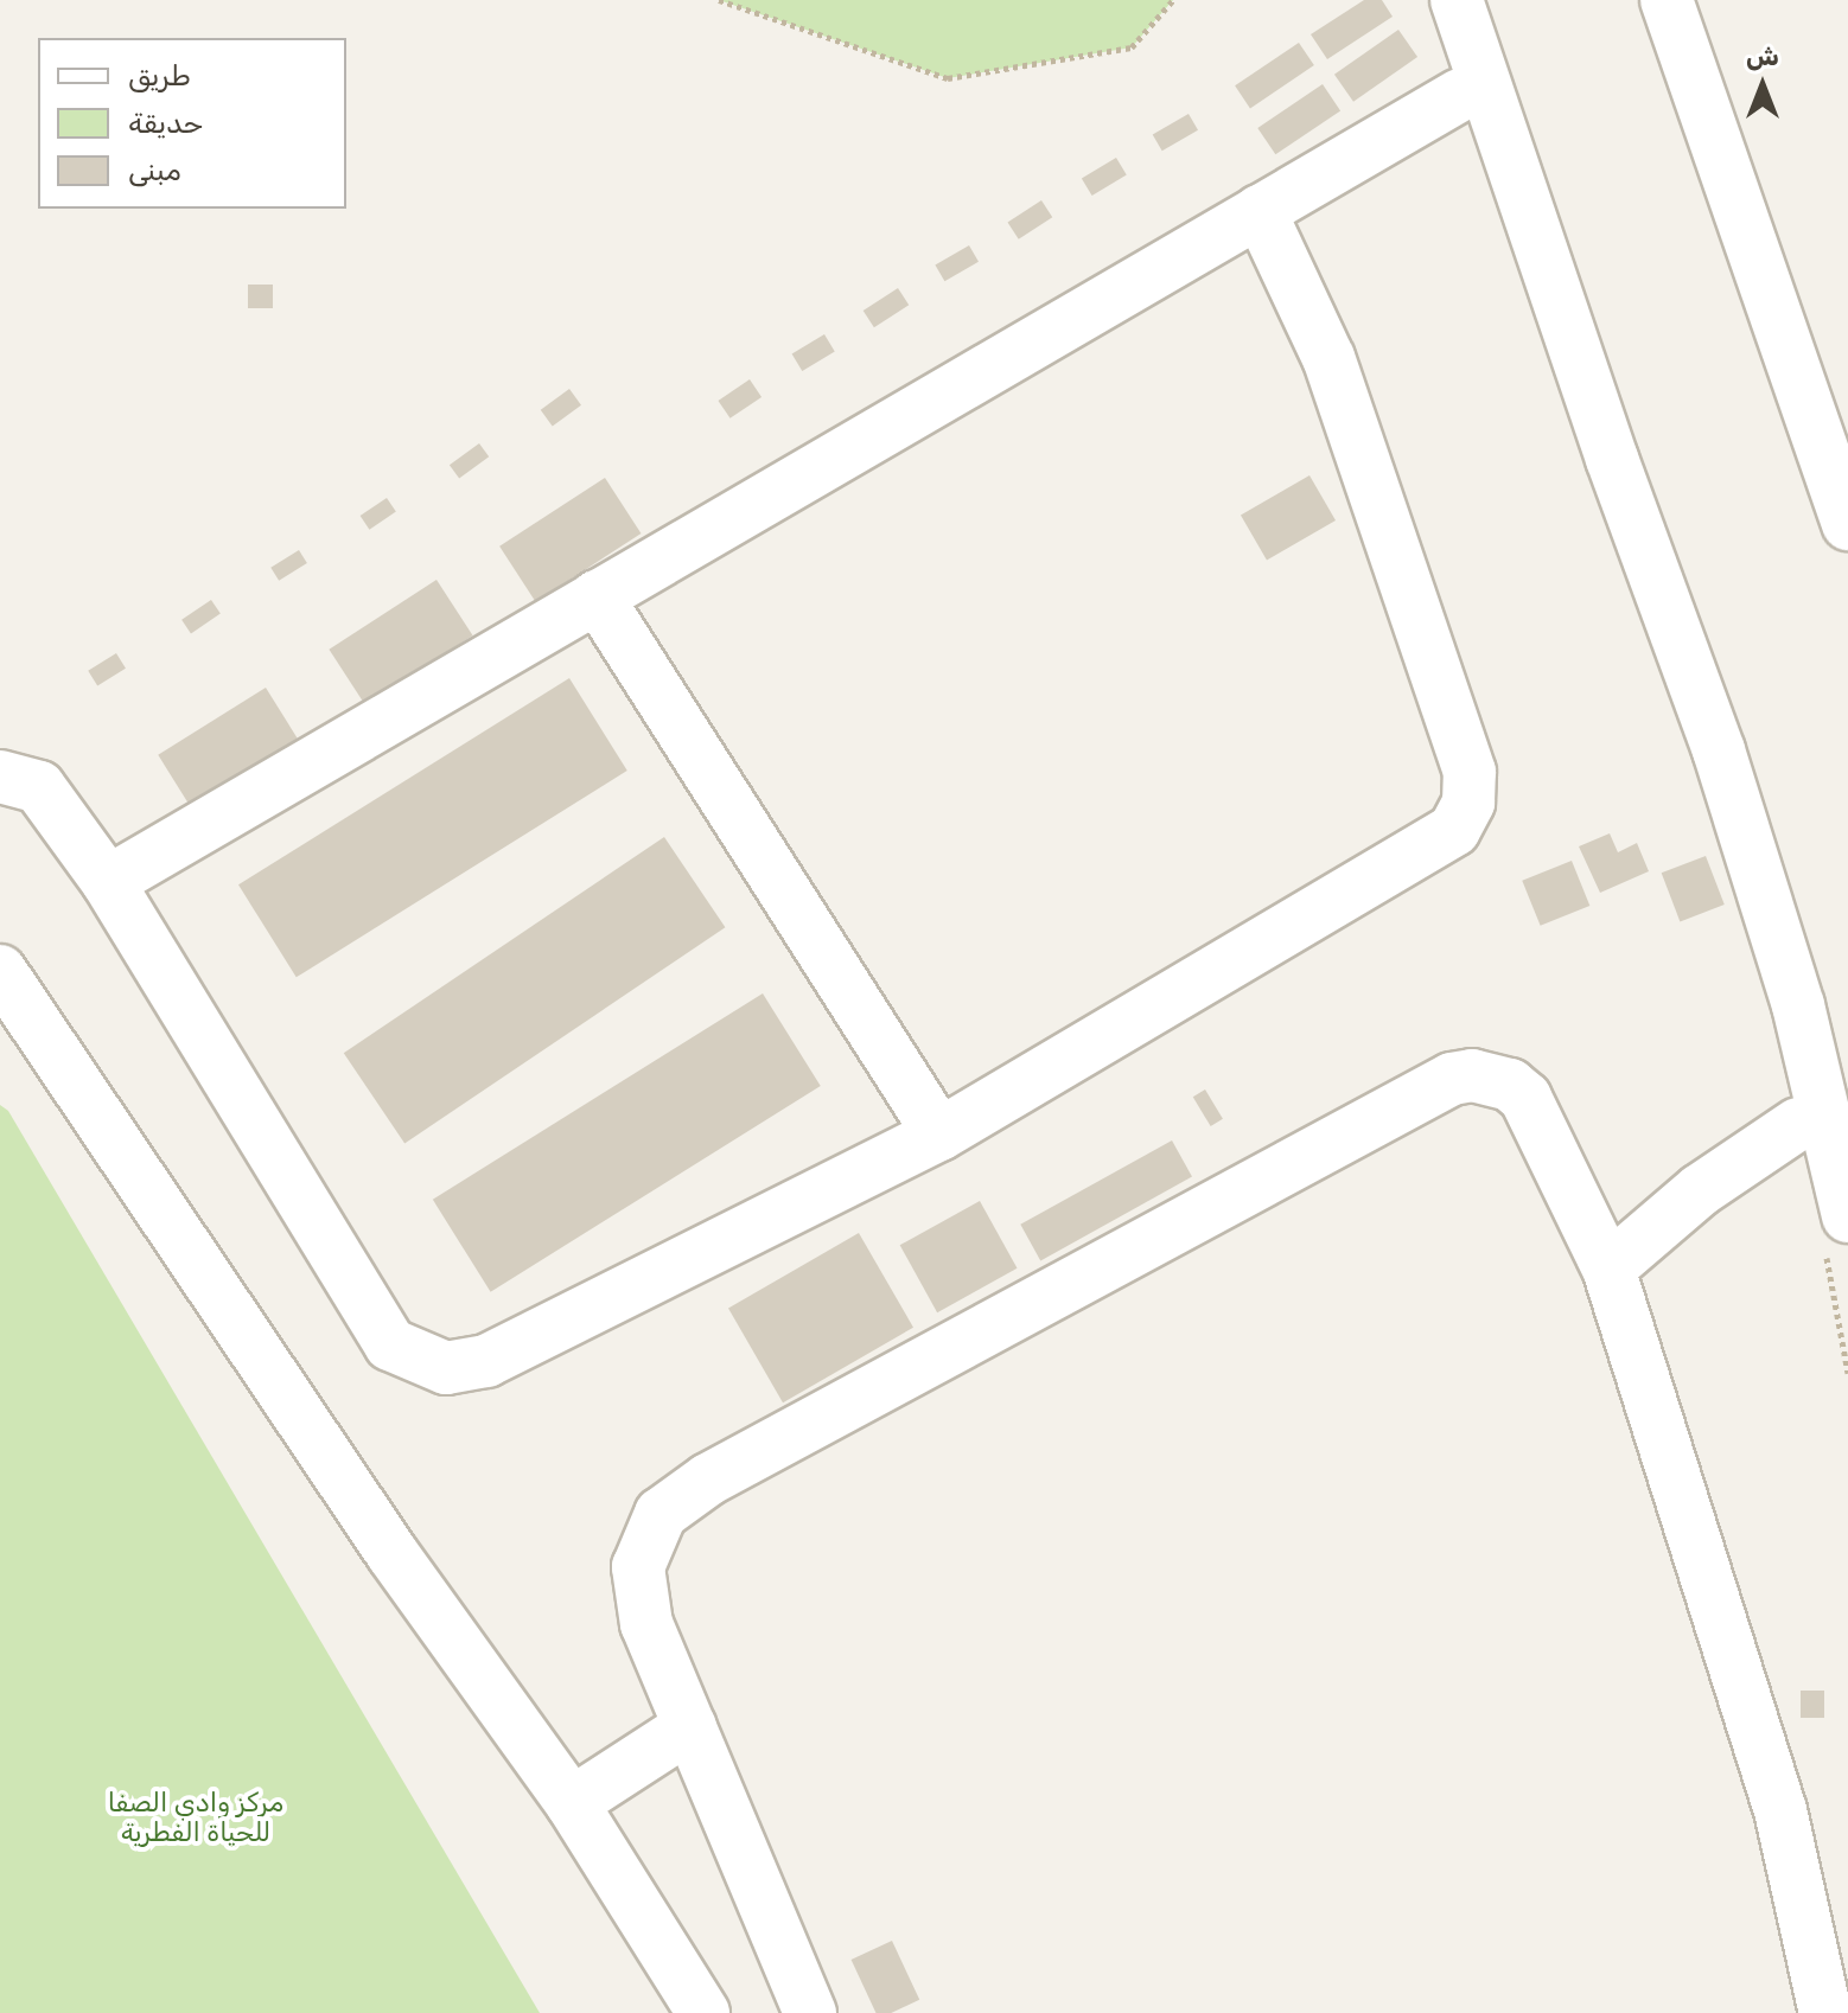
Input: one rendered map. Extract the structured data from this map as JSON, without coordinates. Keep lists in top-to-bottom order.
{
  "parks": ["مركز وادي الصفا للحياة الفطرية"],
  "legend": ["طريق", "حديقة", "مبنى"],
  "north": "top"
}
